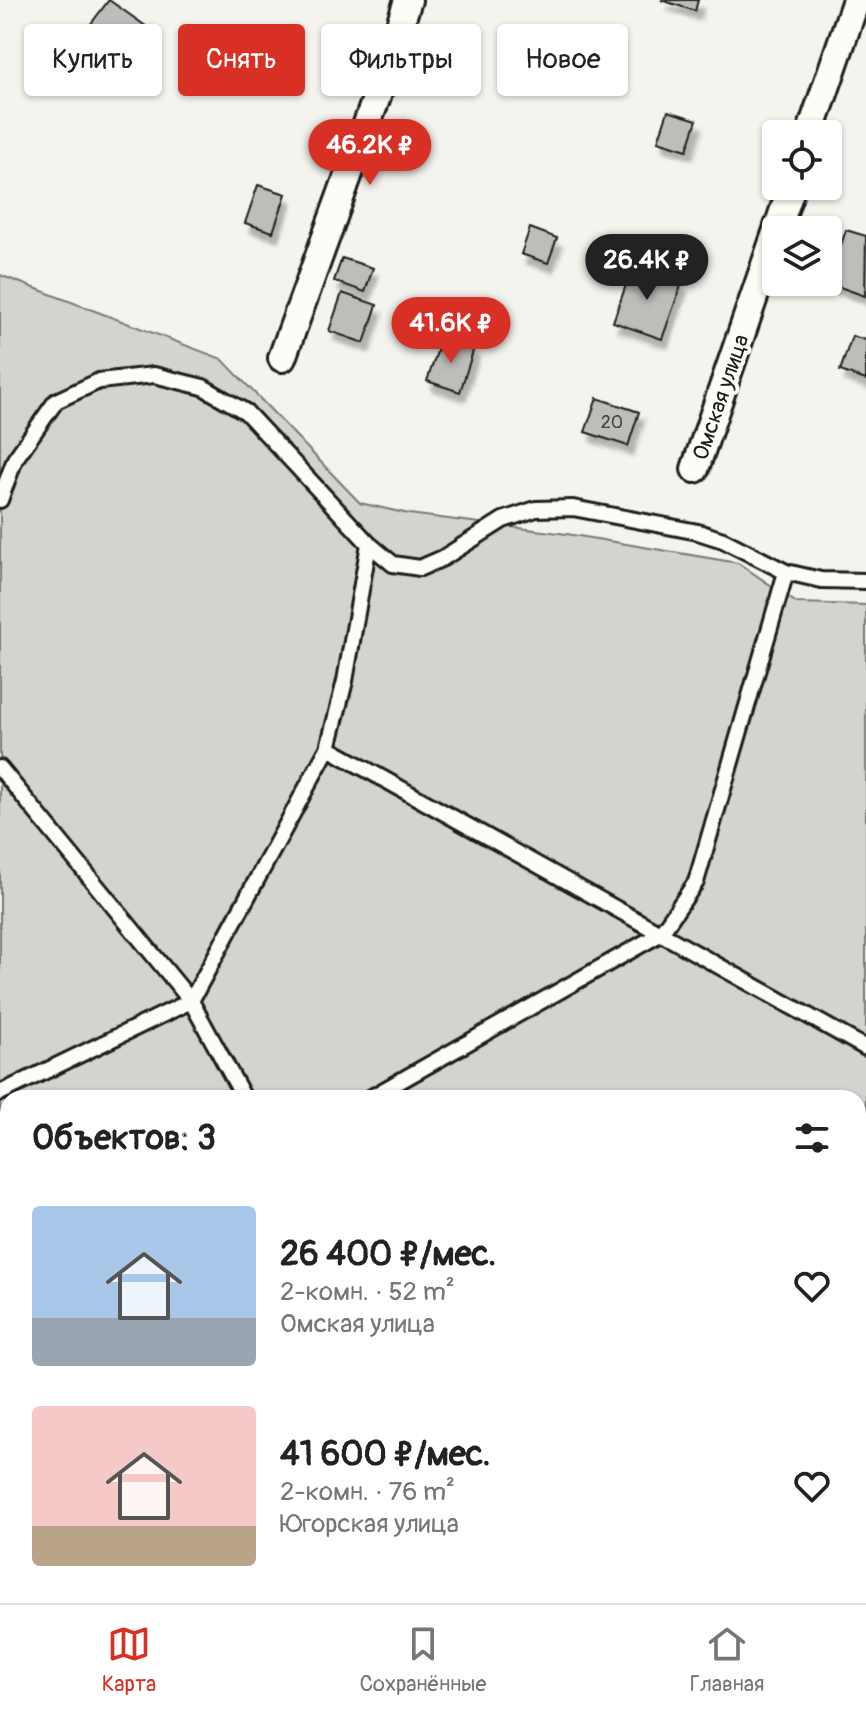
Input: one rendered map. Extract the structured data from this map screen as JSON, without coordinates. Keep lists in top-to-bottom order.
{
  "streets": {
    "street": ["Омская улица"]
  },
  "house_numbers": ["20"],
  "page": {
    "chip": [
      "Купить",
      "Снять",
      "Фильтры",
      "Новое"
    ],
    "price": ["46.2K ₽", "26.4K ₽", "41.6K ₽"],
    "heading": "Объектов: 3",
    "list": [
      {
        "name": "26 400 ₽/мес.",
        "note": "2-комн. · 52 m² · Омская улица"
      },
      {
        "name": "41 600 ₽/мес.",
        "note": "2-комн. · 76 m² · Югорская улица"
      }
    ],
    "tabs": ["Карта", "Сохранённые", "Главная"]
  }
}
